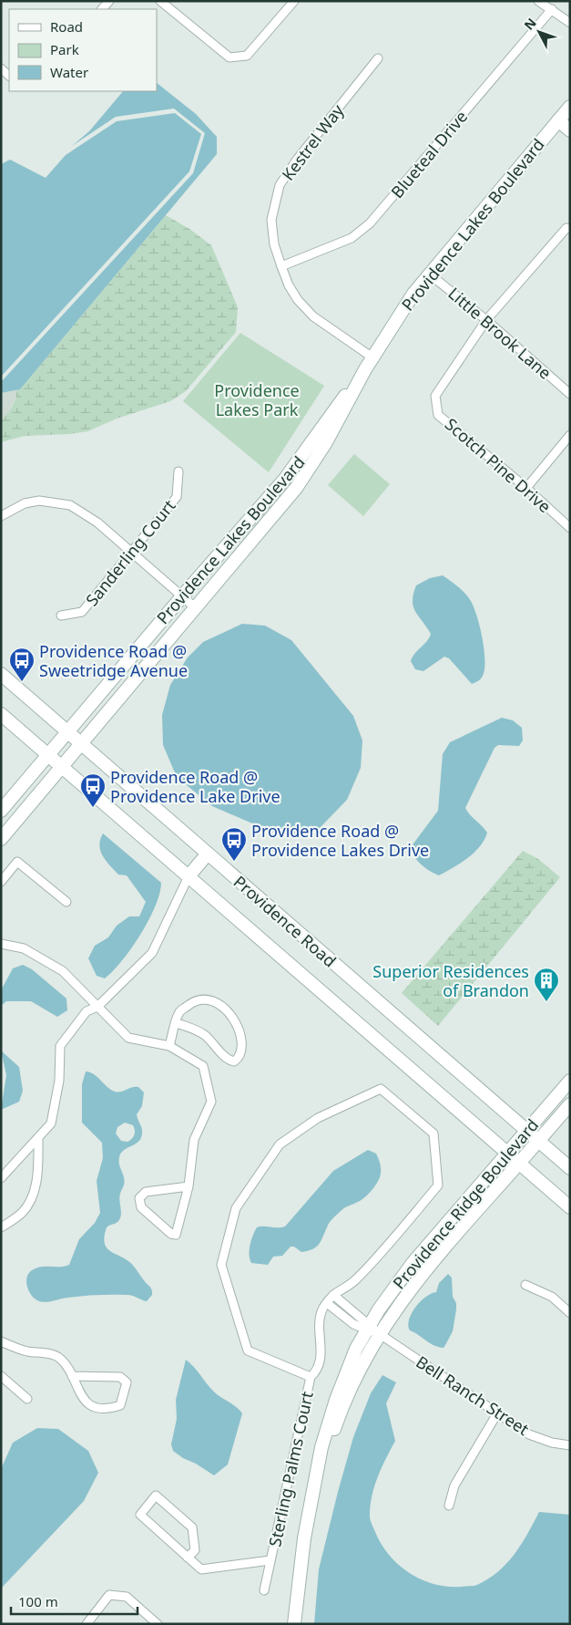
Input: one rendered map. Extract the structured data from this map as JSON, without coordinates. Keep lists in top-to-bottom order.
{
  "streets": {
    "street": [
      "Kestrel Way",
      "Blueteal Drive",
      "Providence Lakes Boulevard",
      "Little Brook Lane",
      "Scotch Pine Drive",
      "Sanderling Court",
      "Providence Road",
      "Providence Ridge Boulevard",
      "Bell Ranch Street",
      "Sterling Palms Court"
    ]
  },
  "crossings": [
    ["Kestrel Way", "Blueteal Drive"],
    ["Kestrel Way", "Providence Lakes Boulevard"],
    ["Providence Lakes Boulevard", "Little Brook Lane"],
    ["Providence Lakes Boulevard", "Providence Road"],
    ["Little Brook Lane", "Scotch Pine Drive"],
    ["Providence Road", "Providence Ridge Boulevard"],
    ["Providence Ridge Boulevard", "Bell Ranch Street"]
  ],
  "parks": ["Providence Lakes Park"],
  "places": {
    "bus stop": ["Providence Road @ Sweetridge Avenue", "Providence Road @ Providence Lake Drive", "Providence Road @ Providence Lakes Drive"],
    "building": ["Superior Residences of Brandon"]
  },
  "legend": ["Road", "Park", "Water"],
  "scale_bar": "100 m",
  "north": "top left"
}
